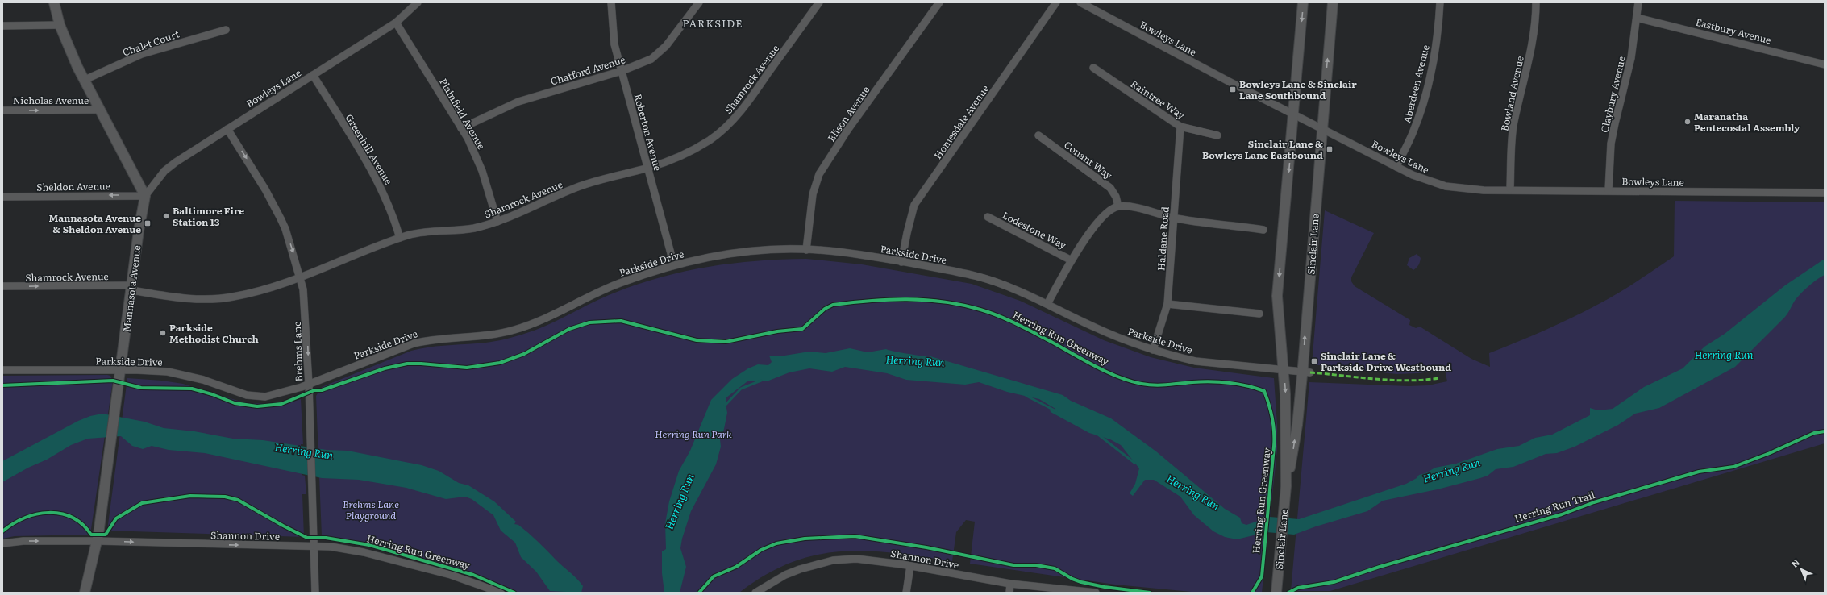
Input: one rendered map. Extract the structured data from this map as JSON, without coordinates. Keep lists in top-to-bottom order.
{
  "streets": {
    "main road": ["Sinclair Lane", "Mannasota Avenue"],
    "street": [
      "Eastbury Avenue",
      "Bowleys Lane",
      "Chalet Court",
      "Chatford Avenue",
      "Shamrock Avenue",
      "Aberdeen Avenue",
      "Bowland Avenue",
      "Claybury Avenue",
      "Raintree Way",
      "Nicholas Avenue",
      "Plainfield Avenue",
      "Elison Avenue",
      "Homesdale Avenue",
      "Roberton Avenue",
      "Greenhill Avenue",
      "Conant Way",
      "Sheldon Avenue",
      "Lodestone Way",
      "Haldane Road",
      "Parkside Drive",
      "Brehms Lane",
      "Shannon Drive"
    ],
    "cycle path": ["Herring Run Greenway", "Herring Run Trail"]
  },
  "crossings": [
    ["Eastbury Avenue", "Claybury Avenue"],
    ["Bowleys Lane", "Aberdeen Avenue"],
    ["Bowleys Lane", "Bowland Avenue"],
    ["Bowleys Lane", "Claybury Avenue"],
    ["Bowleys Lane", "Plainfield Avenue"],
    ["Bowleys Lane", "Greenhill Avenue"],
    ["Bowleys Lane", "Sheldon Avenue"],
    ["Bowleys Lane", "Sinclair Lane"],
    ["Bowleys Lane", "Mannasota Avenue"],
    ["Bowleys Lane", "Brehms Lane"],
    ["Chatford Avenue", "Plainfield Avenue"],
    ["Chatford Avenue", "Roberton Avenue"],
    ["Shamrock Avenue", "Plainfield Avenue"],
    ["Shamrock Avenue", "Roberton Avenue"],
    ["Shamrock Avenue", "Greenhill Avenue"],
    ["Shamrock Avenue", "Mannasota Avenue"],
    ["Shamrock Avenue", "Brehms Lane"],
    ["Raintree Way", "Haldane Road"],
    ["Elison Avenue", "Parkside Drive"],
    ["Homesdale Avenue", "Parkside Drive"],
    ["Roberton Avenue", "Parkside Drive"],
    ["Sheldon Avenue", "Mannasota Avenue"],
    ["Haldane Road", "Parkside Drive"],
    ["Sinclair Lane", "Parkside Drive"],
    ["Parkside Drive", "Mannasota Avenue"],
    ["Parkside Drive", "Brehms Lane"],
    ["Mannasota Avenue", "Shannon Drive"],
    ["Brehms Lane", "Shannon Drive"]
  ],
  "one_way": [
    "Nicholas Avenue",
    "Sheldon Avenue",
    "Brehms Lane",
    "Shannon Drive"
  ],
  "districts": ["PARKSIDE"],
  "water": ["Herring Run"],
  "parks": ["Herring Run Park", "Brehms Lane Playground"],
  "places": {
    "transit": [
      "Bowleys Lane & Sinclair Lane Southbound",
      "Sinclair Lane & Bowleys Lane Eastbound",
      "Mannasota Avenue & Sheldon Avenue",
      "Sinclair Lane & Parkside Drive Westbound"
    ],
    "other": ["Maranatha Pentecostal Assembly", "Baltimore Fire Station 13", "Parkside Methodist Church"]
  },
  "north": "top left"
}
